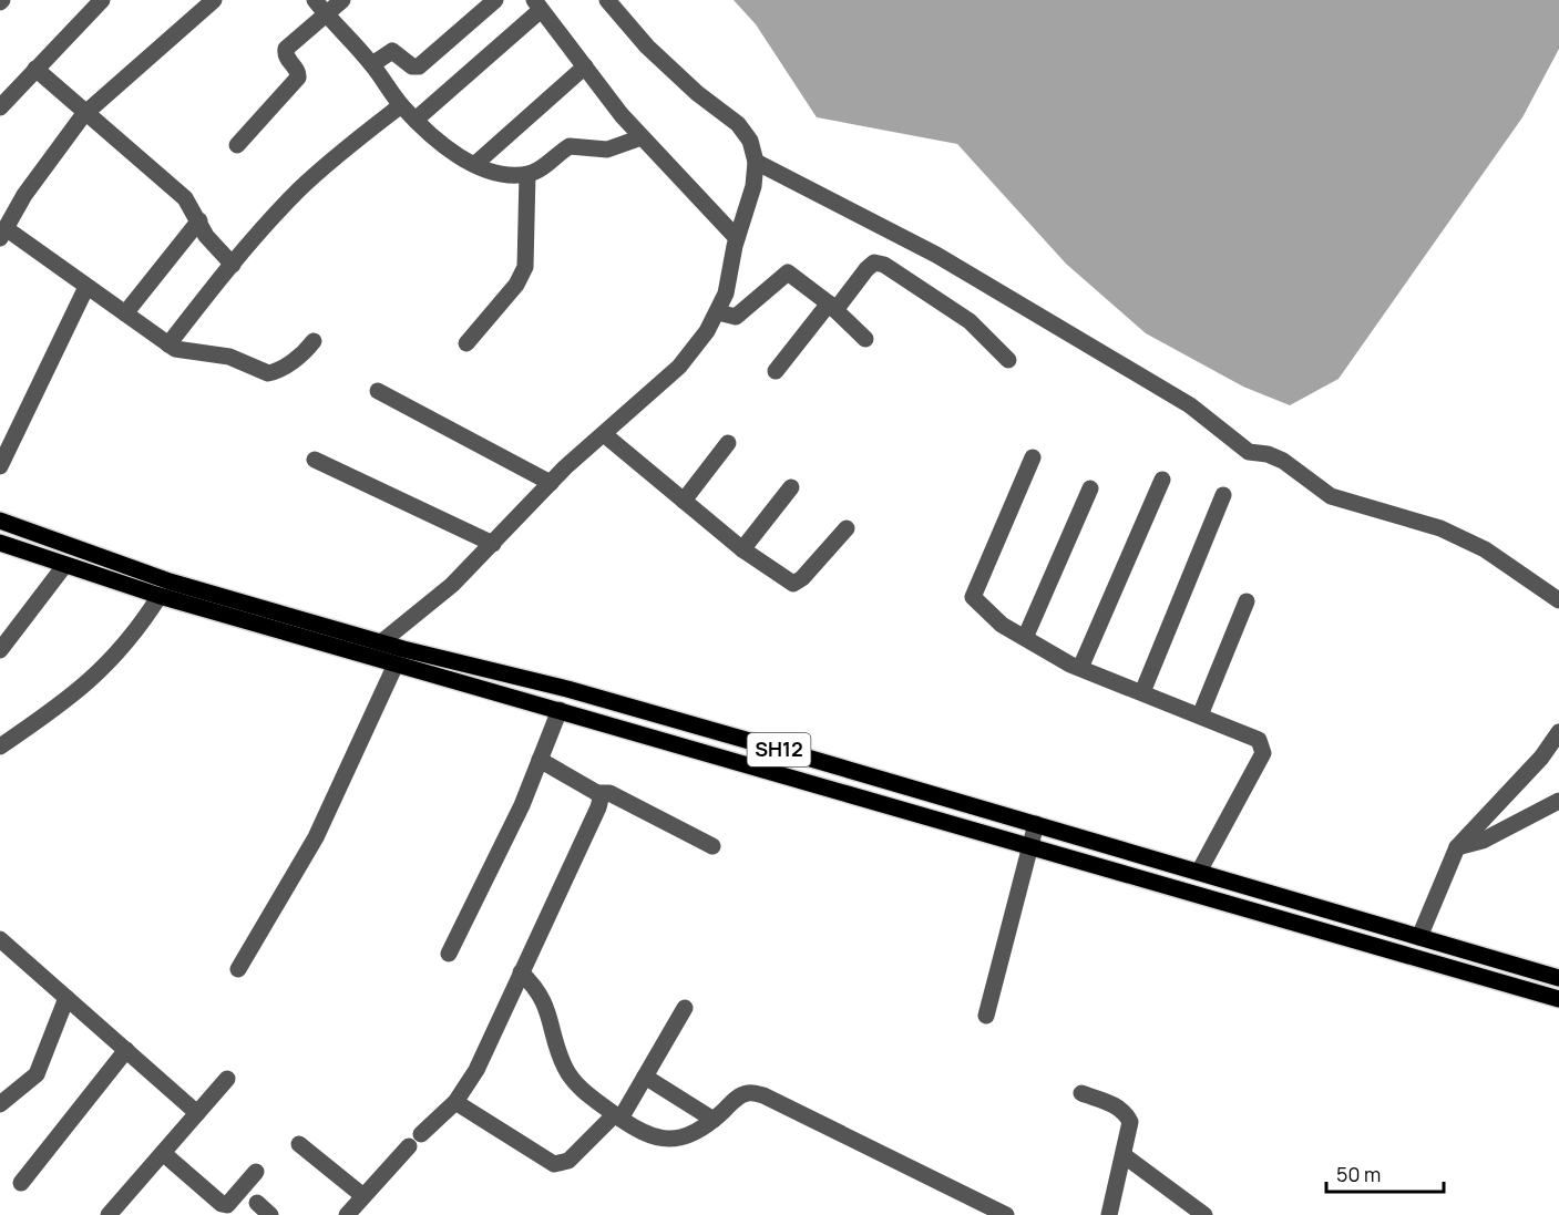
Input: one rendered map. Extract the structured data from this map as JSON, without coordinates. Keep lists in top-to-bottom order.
{
  "streets": {
    "main road": ["SH12"]
  },
  "scale_bar": "50 m"
}
